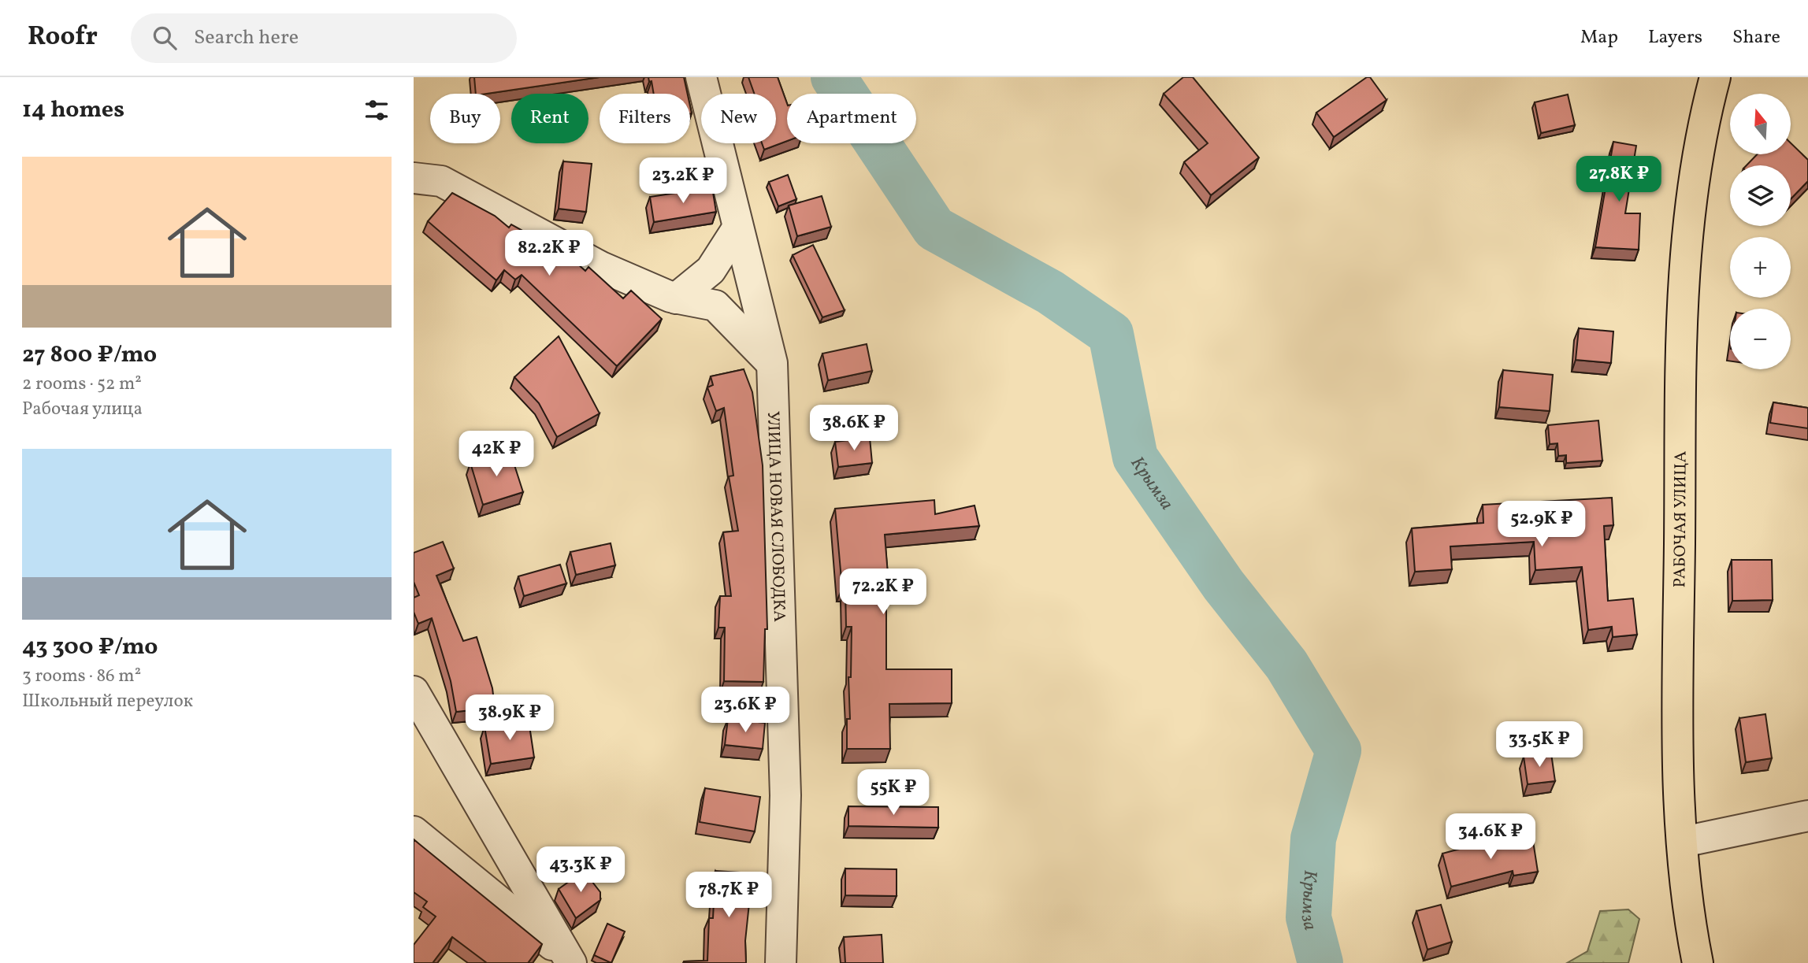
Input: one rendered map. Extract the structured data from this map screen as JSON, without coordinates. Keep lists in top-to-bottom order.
{
  "streets": {
    "main road": ["РАБОЧАЯ УЛИЦА"],
    "street": ["УЛИЦА НОВАЯ СЛОБОДКА"]
  },
  "water": ["Крымза"],
  "north": "top",
  "page": {
    "header": "Roofr",
    "search": "Search here",
    "nav": ["Map", "Layers", "Share"],
    "heading": "14 homes",
    "map_buttons": ["+", "−"],
    "chip": [
      "Buy",
      "Rent",
      "Filters",
      "New",
      "Apartment"
    ],
    "list": [
      {
        "name": "27 800 ₽/mo",
        "note": "2 rooms · 52 m² · Рабочая улица"
      },
      {
        "name": "43 300 ₽/mo",
        "note": "3 rooms · 86 m² · Школьный переулок"
      }
    ],
    "price": [
      "27.8K ₽",
      "23.2K ₽",
      "82.2K ₽",
      "38.6K ₽",
      "42K ₽",
      "52.9K ₽",
      "72.2K ₽",
      "23.6K ₽",
      "38.9K ₽",
      "33.5K ₽",
      "55K ₽",
      "34.6K ₽",
      "43.3K ₽",
      "78.7K ₽"
    ]
  }
}
